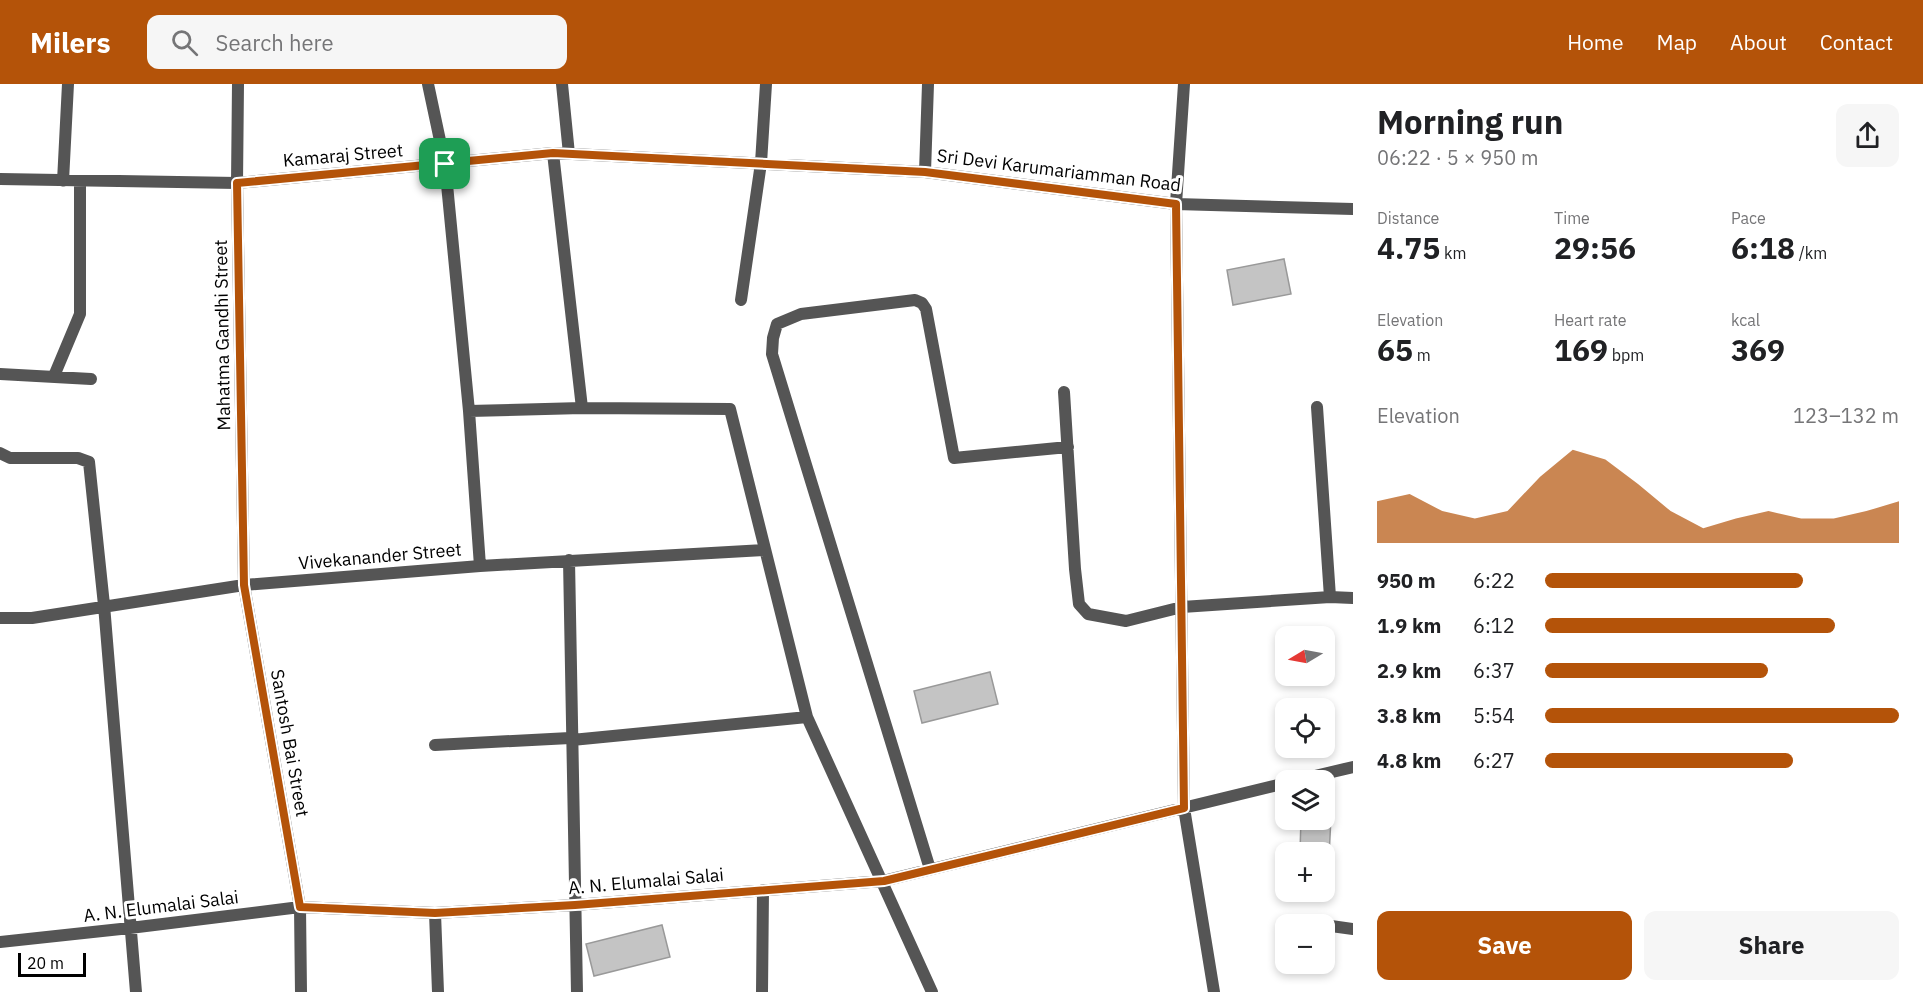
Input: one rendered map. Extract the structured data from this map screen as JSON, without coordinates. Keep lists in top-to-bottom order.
{
  "streets": {
    "street": [
      "Kamaraj Street",
      "Sri Devi Karumariamman Road",
      "Mahatma Gandhi Street",
      "Vivekanander Street",
      "Santosh Bai Street",
      "A. N. Elumalai Salai"
    ]
  },
  "crossings": [
    ["Kamaraj Street", "Sri Devi Karumariamman Road"],
    ["Kamaraj Street", "Mahatma Gandhi Street"],
    ["Mahatma Gandhi Street", "Vivekanander Street"],
    ["Mahatma Gandhi Street", "Santosh Bai Street"],
    ["Vivekanander Street", "Santosh Bai Street"],
    ["Santosh Bai Street", "A. N. Elumalai Salai"]
  ],
  "scale_bar": "20 m",
  "north": "left",
  "page": {
    "header": "Milers",
    "search": "Search here",
    "nav": [
      "Home",
      "Map",
      "About",
      "Contact"
    ],
    "heading": ["Morning run", "06:22 · 5 × 950 m"],
    "stats": [
      ["Distance", "4.75 km"],
      ["Time", "29:56"],
      ["Pace", "6:18 /km"],
      ["Elevation", "65 m"],
      ["Heart rate", "169 bpm"],
      ["kcal", "369"]
    ],
    "chart": ["Elevation", "123–132 m"],
    "list": [
      {
        "name": "950 m",
        "note": "6:22"
      },
      {
        "name": "1.9 km",
        "note": "6:12"
      },
      {
        "name": "2.9 km",
        "note": "6:37"
      },
      {
        "name": "3.8 km",
        "note": "5:54"
      },
      {
        "name": "4.8 km",
        "note": "6:27"
      }
    ],
    "map_buttons": ["+", "−"],
    "buttons": ["Save", "Share"],
    "scale": "20 m"
  }
}
